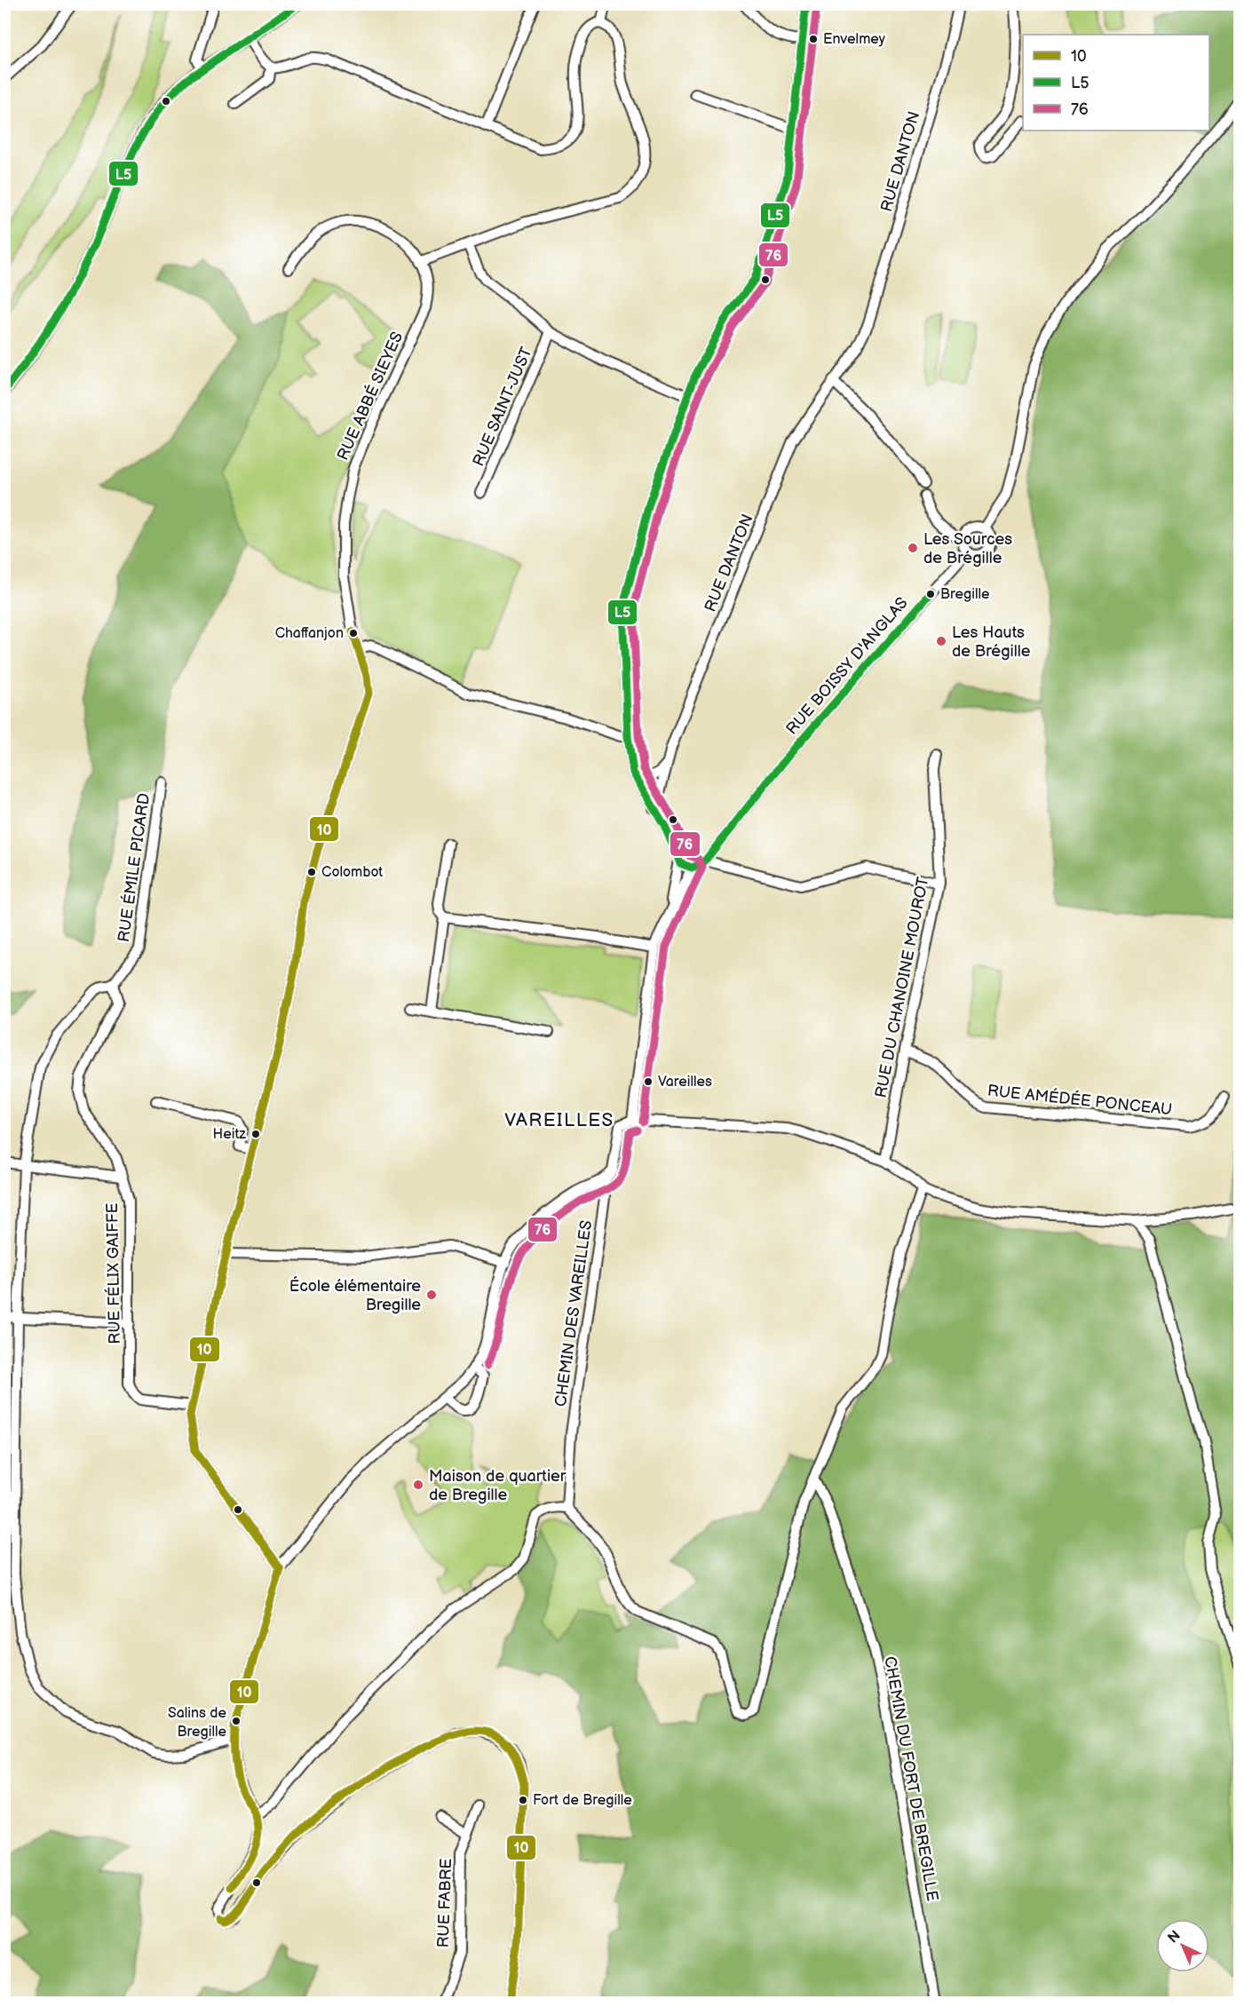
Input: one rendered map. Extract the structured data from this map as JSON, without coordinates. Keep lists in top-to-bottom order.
{
  "streets": {
    "street": [
      "RUE DANTON",
      "RUE ABBÉ SIEYES",
      "RUE SAINT-JUST",
      "RUE BOISSY D'ANGLAS",
      "RUE ÉMILE PICARD",
      "RUE DU CHANOINE MOUROT",
      "RUE AMÉDÉE PONCEAU",
      "RUE FÉLIX GAIFFE",
      "CHEMIN DES VAREILLES",
      "CHEMIN DU FORT DE BREGILLE",
      "RUE FABRE"
    ]
  },
  "crossings": [
    ["RUE ABBÉ SIEYES", "RUE FÉLIX GAIFFE"],
    ["RUE ÉMILE PICARD", "RUE FÉLIX GAIFFE"],
    ["RUE DU CHANOINE MOUROT", "RUE AMÉDÉE PONCEAU"]
  ],
  "districts": ["VAREILLES"],
  "places": [
    "Envelmey",
    "Les Sources de Brégille",
    "Bregille",
    "Chaffanjon",
    "Les Hauts de Brégille",
    "Colombot",
    "Vareilles",
    "Heitz",
    "École élémentaire Bregille",
    "Maison de quartier de Bregille",
    "Salins de Bregille",
    "Fort de Bregille"
  ],
  "lines": ["transit line L5", "transit line 76", "transit line 10"],
  "legend": ["10", "L5", "76"],
  "north": "top left"
}
